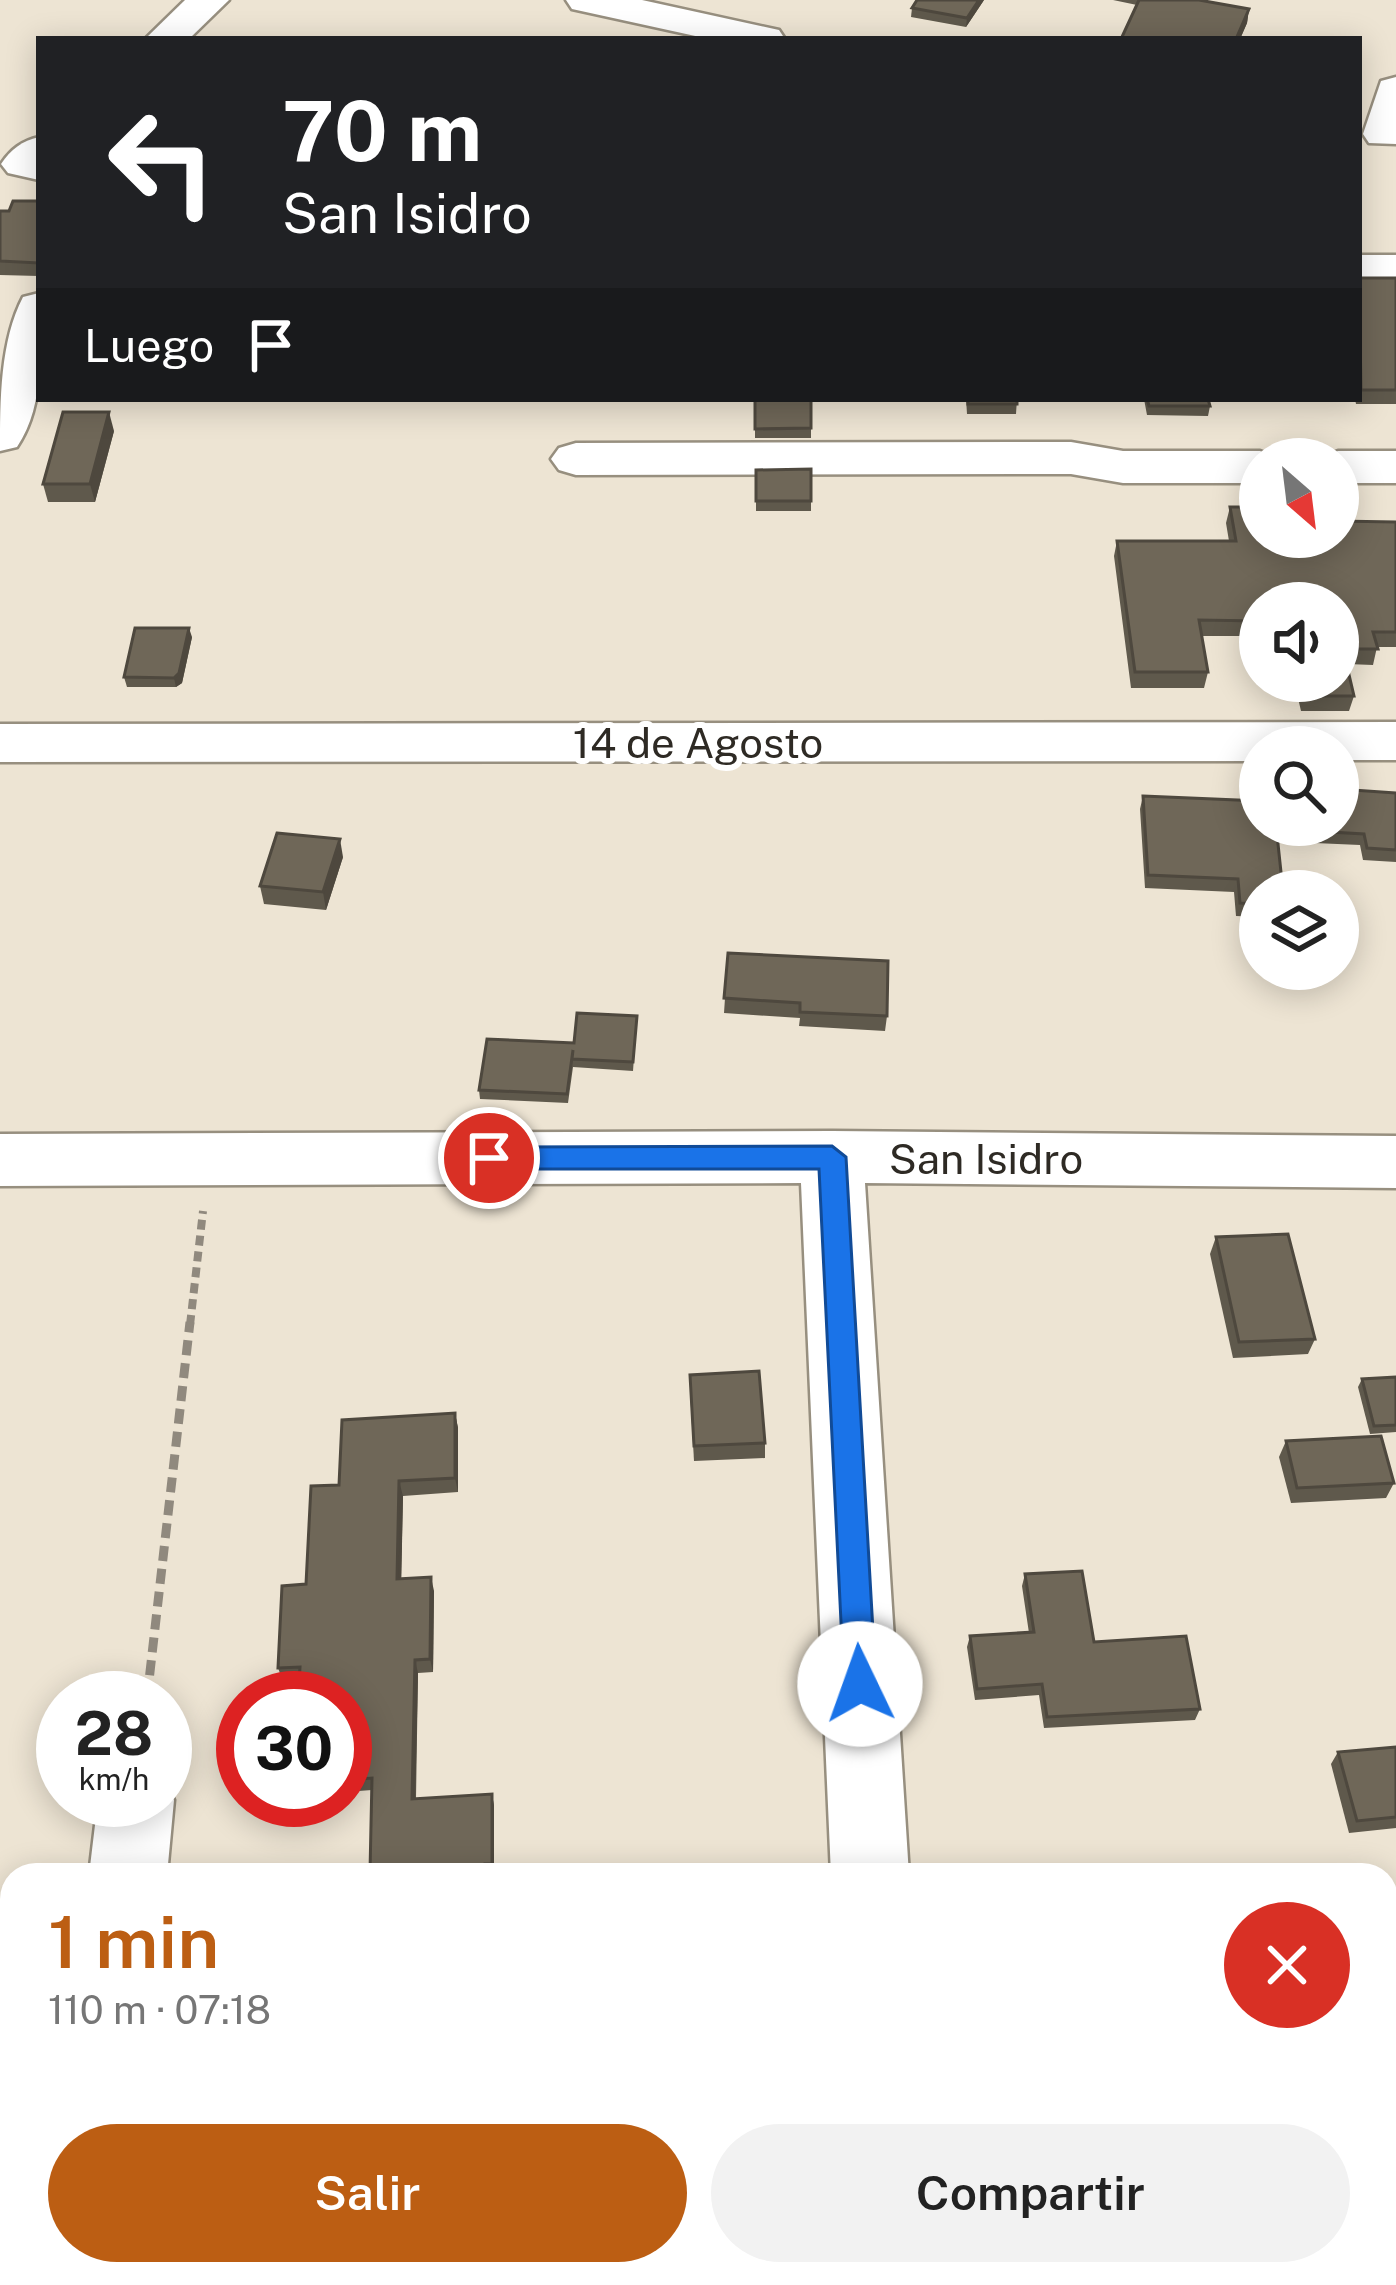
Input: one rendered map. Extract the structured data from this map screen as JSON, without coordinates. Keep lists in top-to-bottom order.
{
  "streets": {
    "street": ["14 de Agosto", "San Isidro"]
  },
  "north": "bottom right",
  "page": {
    "turn": ["70 m", "San Isidro"],
    "then": "Luego",
    "speed": "28 km/h",
    "limit": "30",
    "heading": ["1 min", "110 m · 07:18"],
    "buttons": ["Salir", "Compartir"]
  }
}
